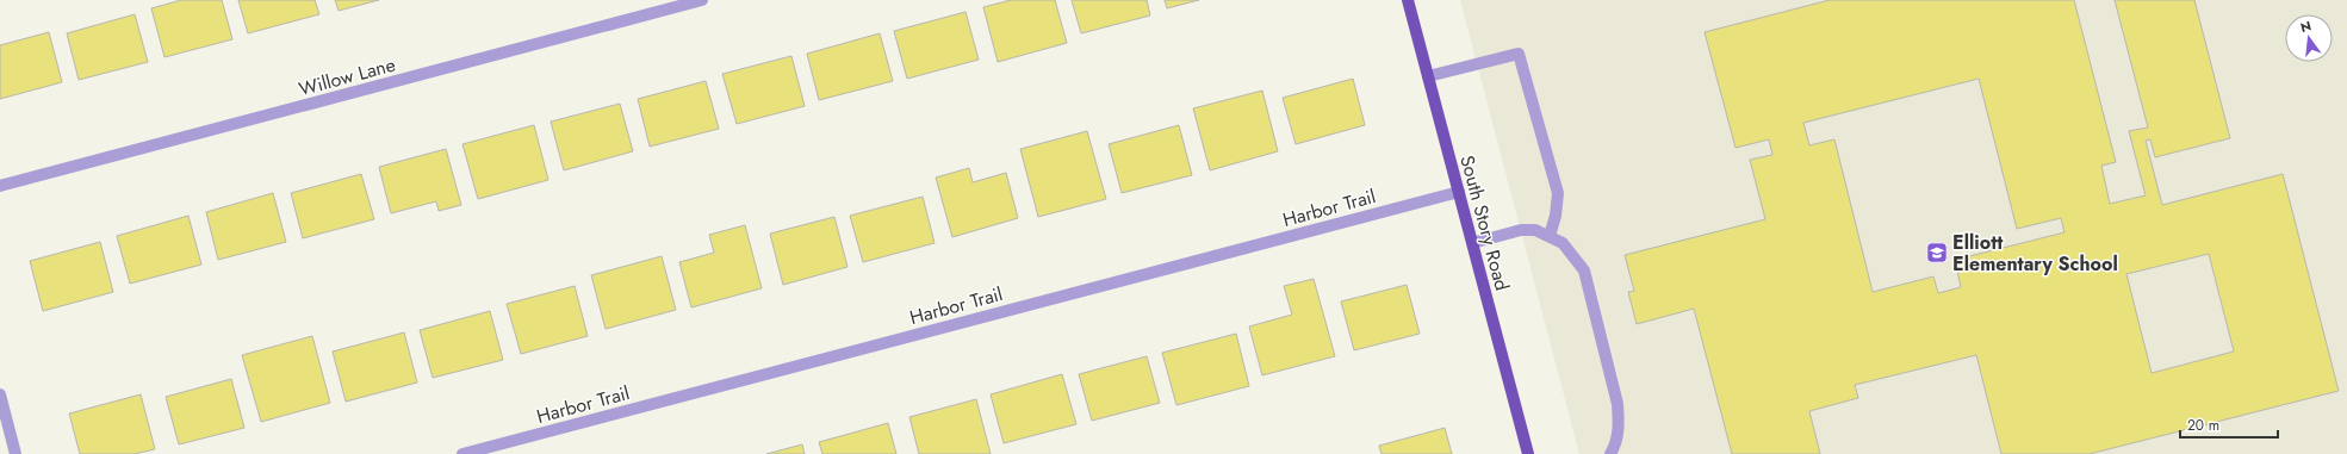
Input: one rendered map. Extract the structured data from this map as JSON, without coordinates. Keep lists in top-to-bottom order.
{
  "streets": {
    "main road": ["South Story Road"],
    "street": ["Willow Lane", "Harbor Trail"]
  },
  "crossings": [
    ["Harbor Trail", "South Story Road"]
  ],
  "places": {
    "school or university": ["Elliott Elementary School"]
  },
  "scale_bar": "20 m",
  "north": "top"
}
